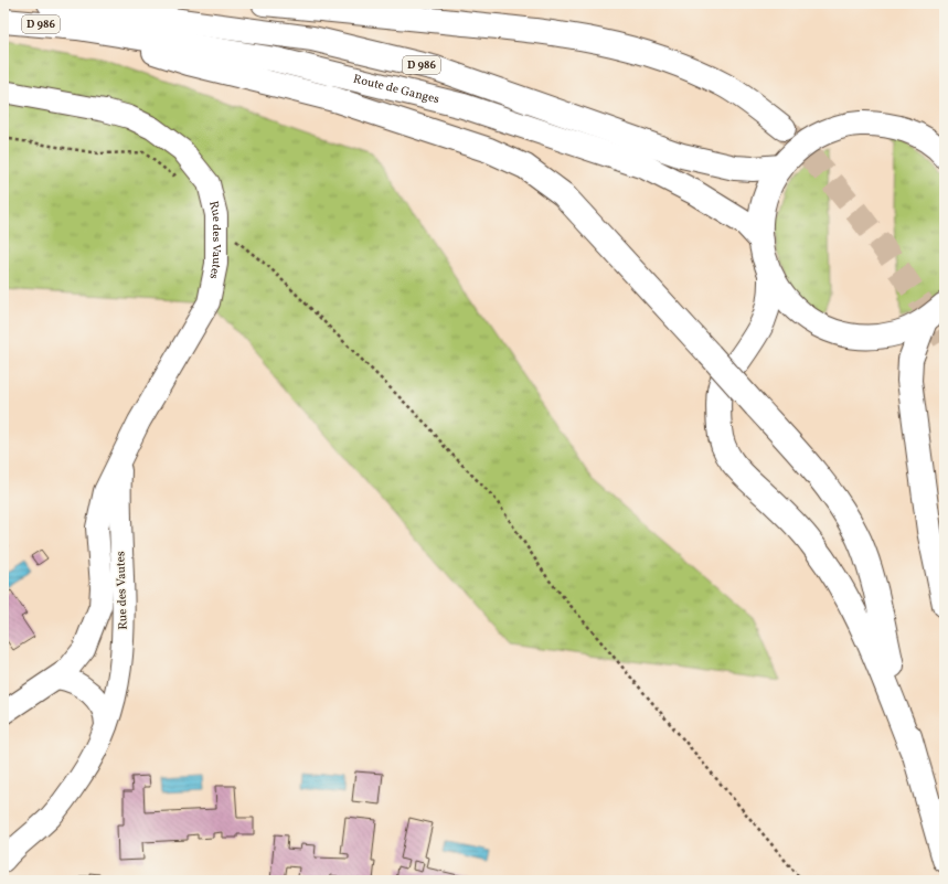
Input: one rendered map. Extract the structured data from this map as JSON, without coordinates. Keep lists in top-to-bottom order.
{
  "streets": {
    "main road": ["D 986", "Route de Ganges"],
    "street": ["Rue des Vautes"]
  }
}
